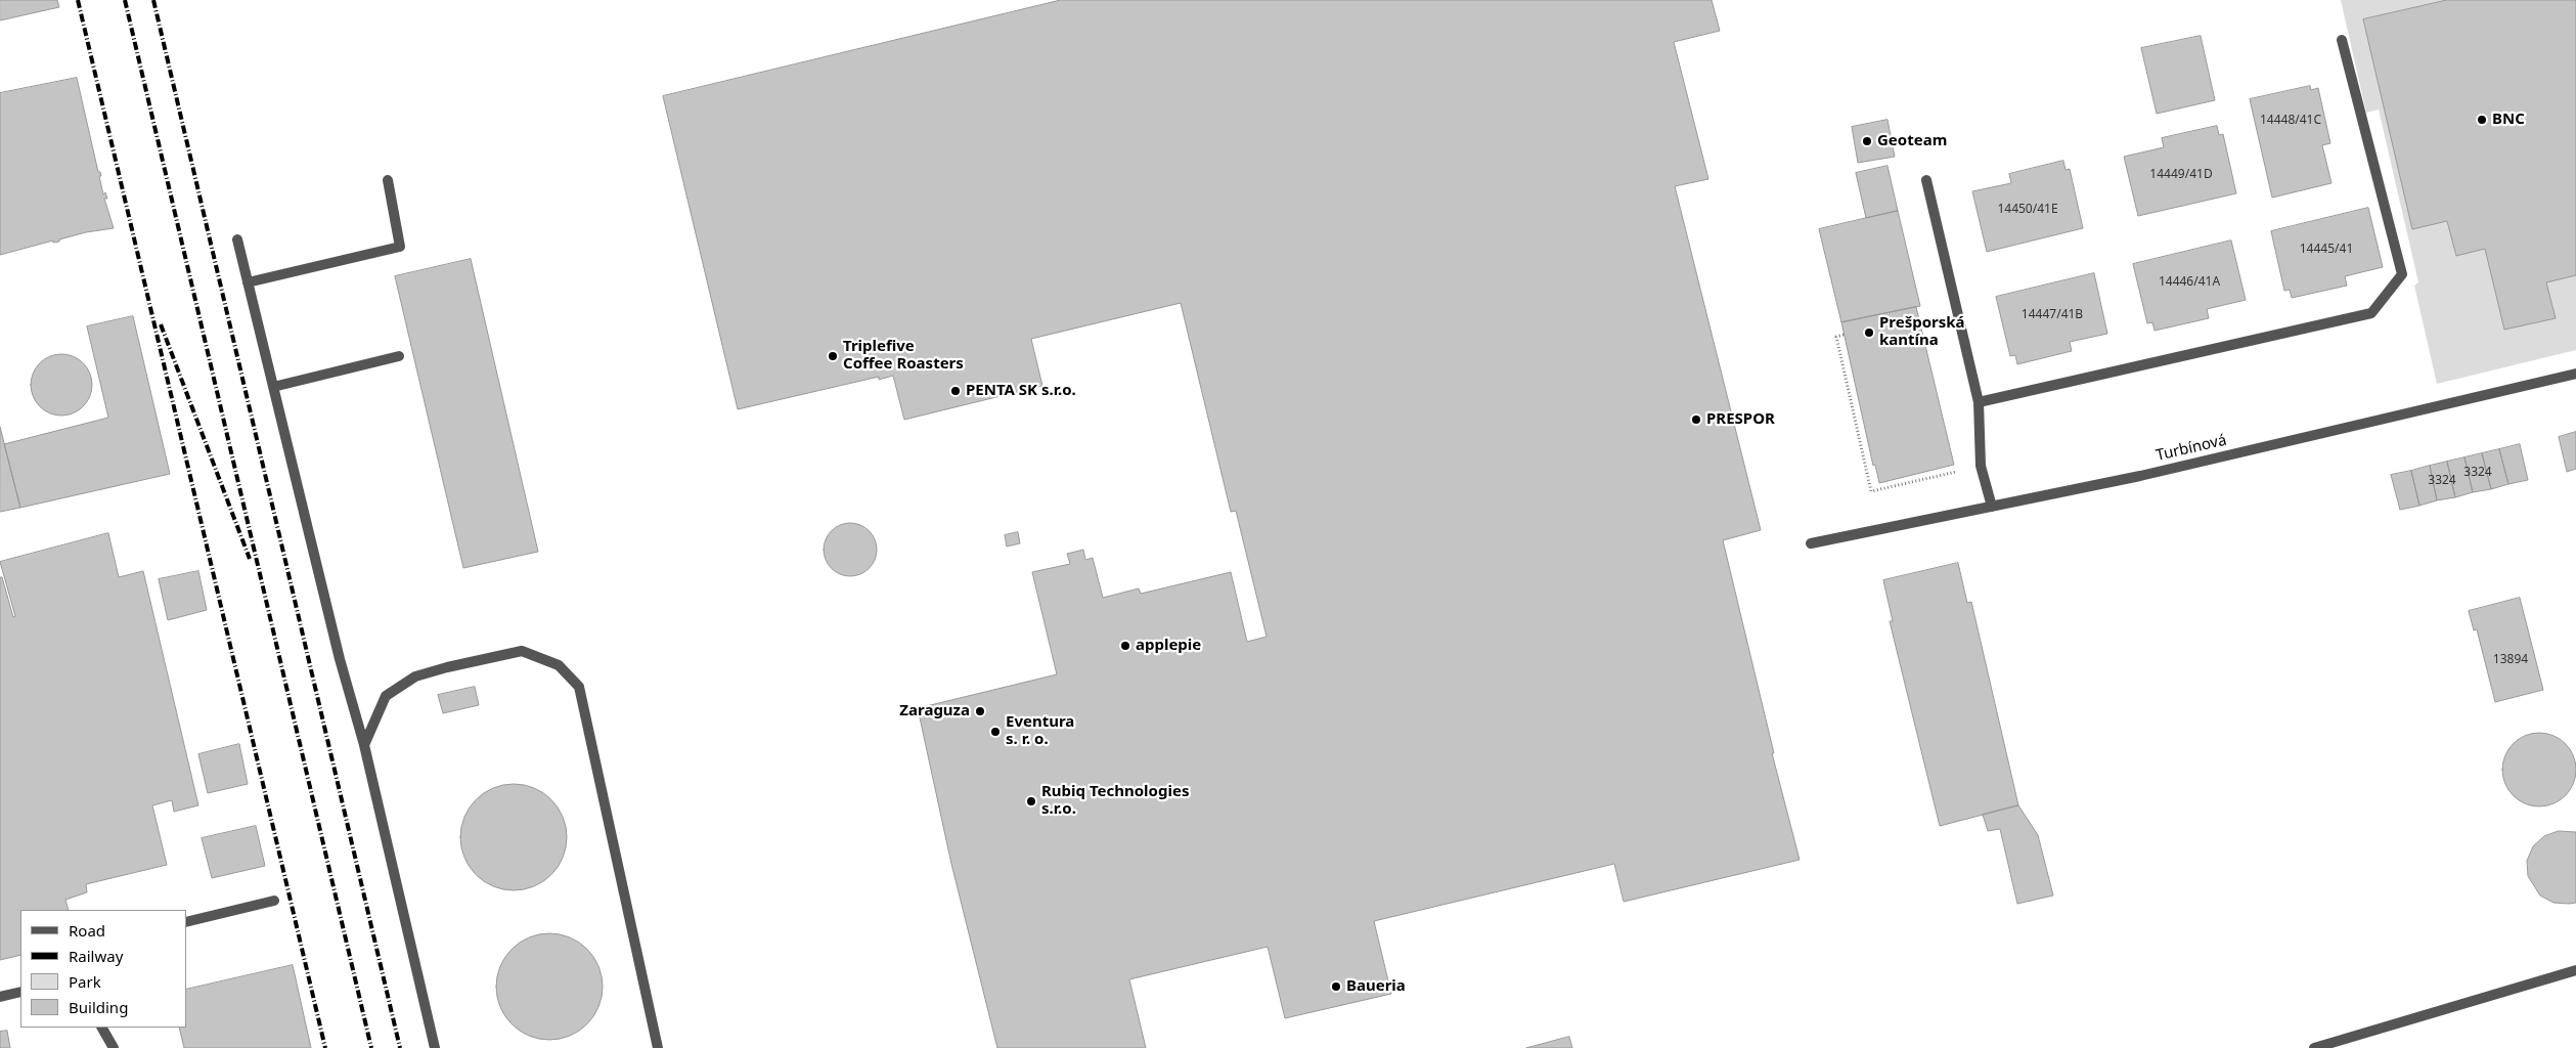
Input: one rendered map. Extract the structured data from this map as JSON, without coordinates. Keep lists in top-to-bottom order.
{
  "streets": {
    "street": ["Turbínová"]
  },
  "places": [
    "BNC",
    "Geoteam",
    "Prešporská kantína",
    "Triplefive Coffee Roasters",
    "PENTA SK s.r.o.",
    "PRESPOR",
    "applepie",
    "Zaraguza",
    "Eventura s. r. o.",
    "Rubiq Technologies s.r.o.",
    "Baueria"
  ],
  "house_numbers": [
    "14448/41C",
    "14449/41D",
    "14450/41E",
    "14445/41",
    "14446/41A",
    "14447/41B",
    "3324",
    "3324",
    "13894"
  ],
  "legend": [
    "Road",
    "Railway",
    "Park",
    "Building"
  ]
}
